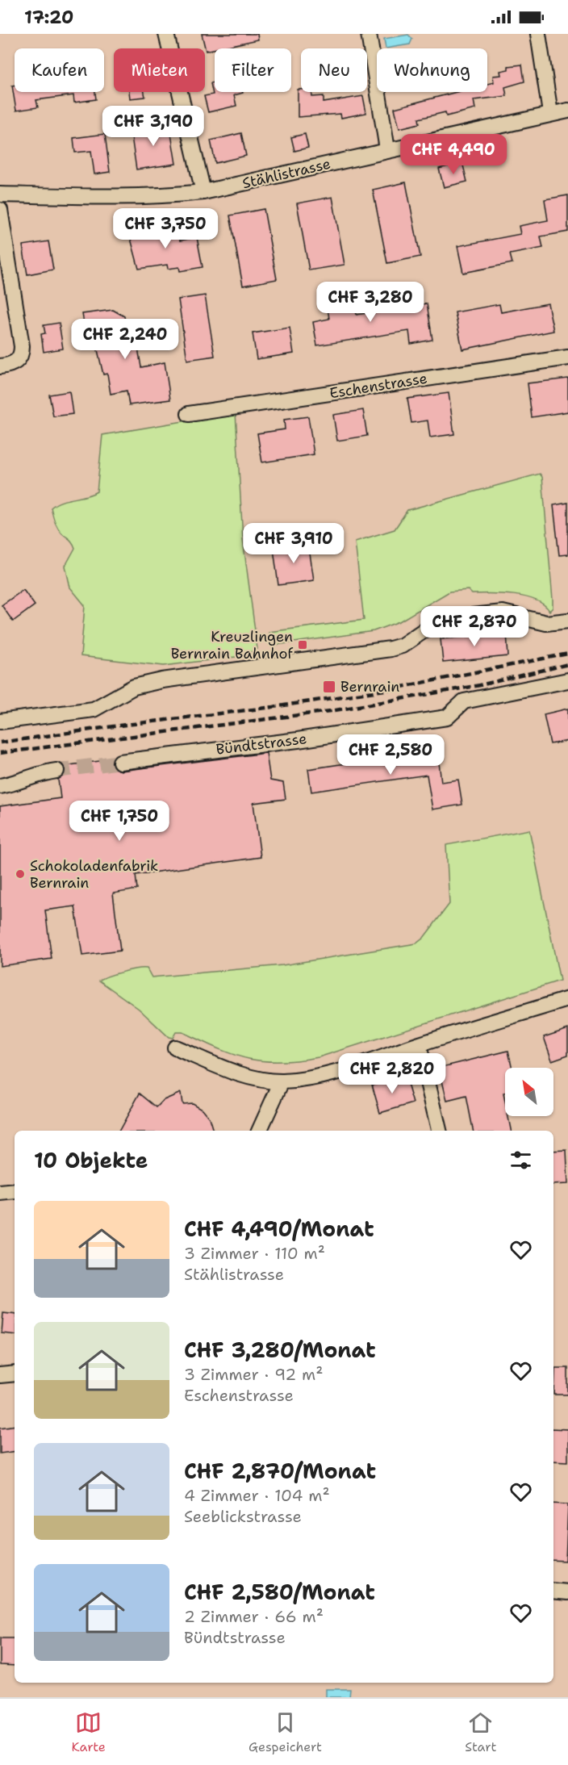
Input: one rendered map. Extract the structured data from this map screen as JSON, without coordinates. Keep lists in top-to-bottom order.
{
  "streets": {
    "street": ["Stählistrasse", "Eschenstrasse", "Bündtstrasse"]
  },
  "places": {
    "transit": ["Kreuzlingen Bernrain Bahnhof", "Bernrain"],
    "other": ["Schokoladenfabrik Bernrain"]
  },
  "north": "top left",
  "page": {
    "status": "17:20",
    "chip": [
      "Kaufen",
      "Mieten",
      "Filter",
      "Neu",
      "Wohnung"
    ],
    "price": [
      "CHF 3,190",
      "CHF 4,490",
      "CHF 3,750",
      "CHF 3,280",
      "CHF 2,240",
      "CHF 3,910",
      "CHF 2,870",
      "CHF 2,580",
      "CHF 1,750",
      "CHF 2,820"
    ],
    "heading": "10 Objekte",
    "list": [
      {
        "name": "CHF 4,490/Monat",
        "note": "3 Zimmer · 110 m² · Stählistrasse"
      },
      {
        "name": "CHF 3,280/Monat",
        "note": "3 Zimmer · 92 m² · Eschenstrasse"
      },
      {
        "name": "CHF 2,870/Monat",
        "note": "4 Zimmer · 104 m² · Seeblickstrasse"
      },
      {
        "name": "CHF 2,580/Monat",
        "note": "2 Zimmer · 66 m² · Bündtstrasse"
      }
    ],
    "tabs": ["Karte", "Gespeichert", "Start"]
  }
}
